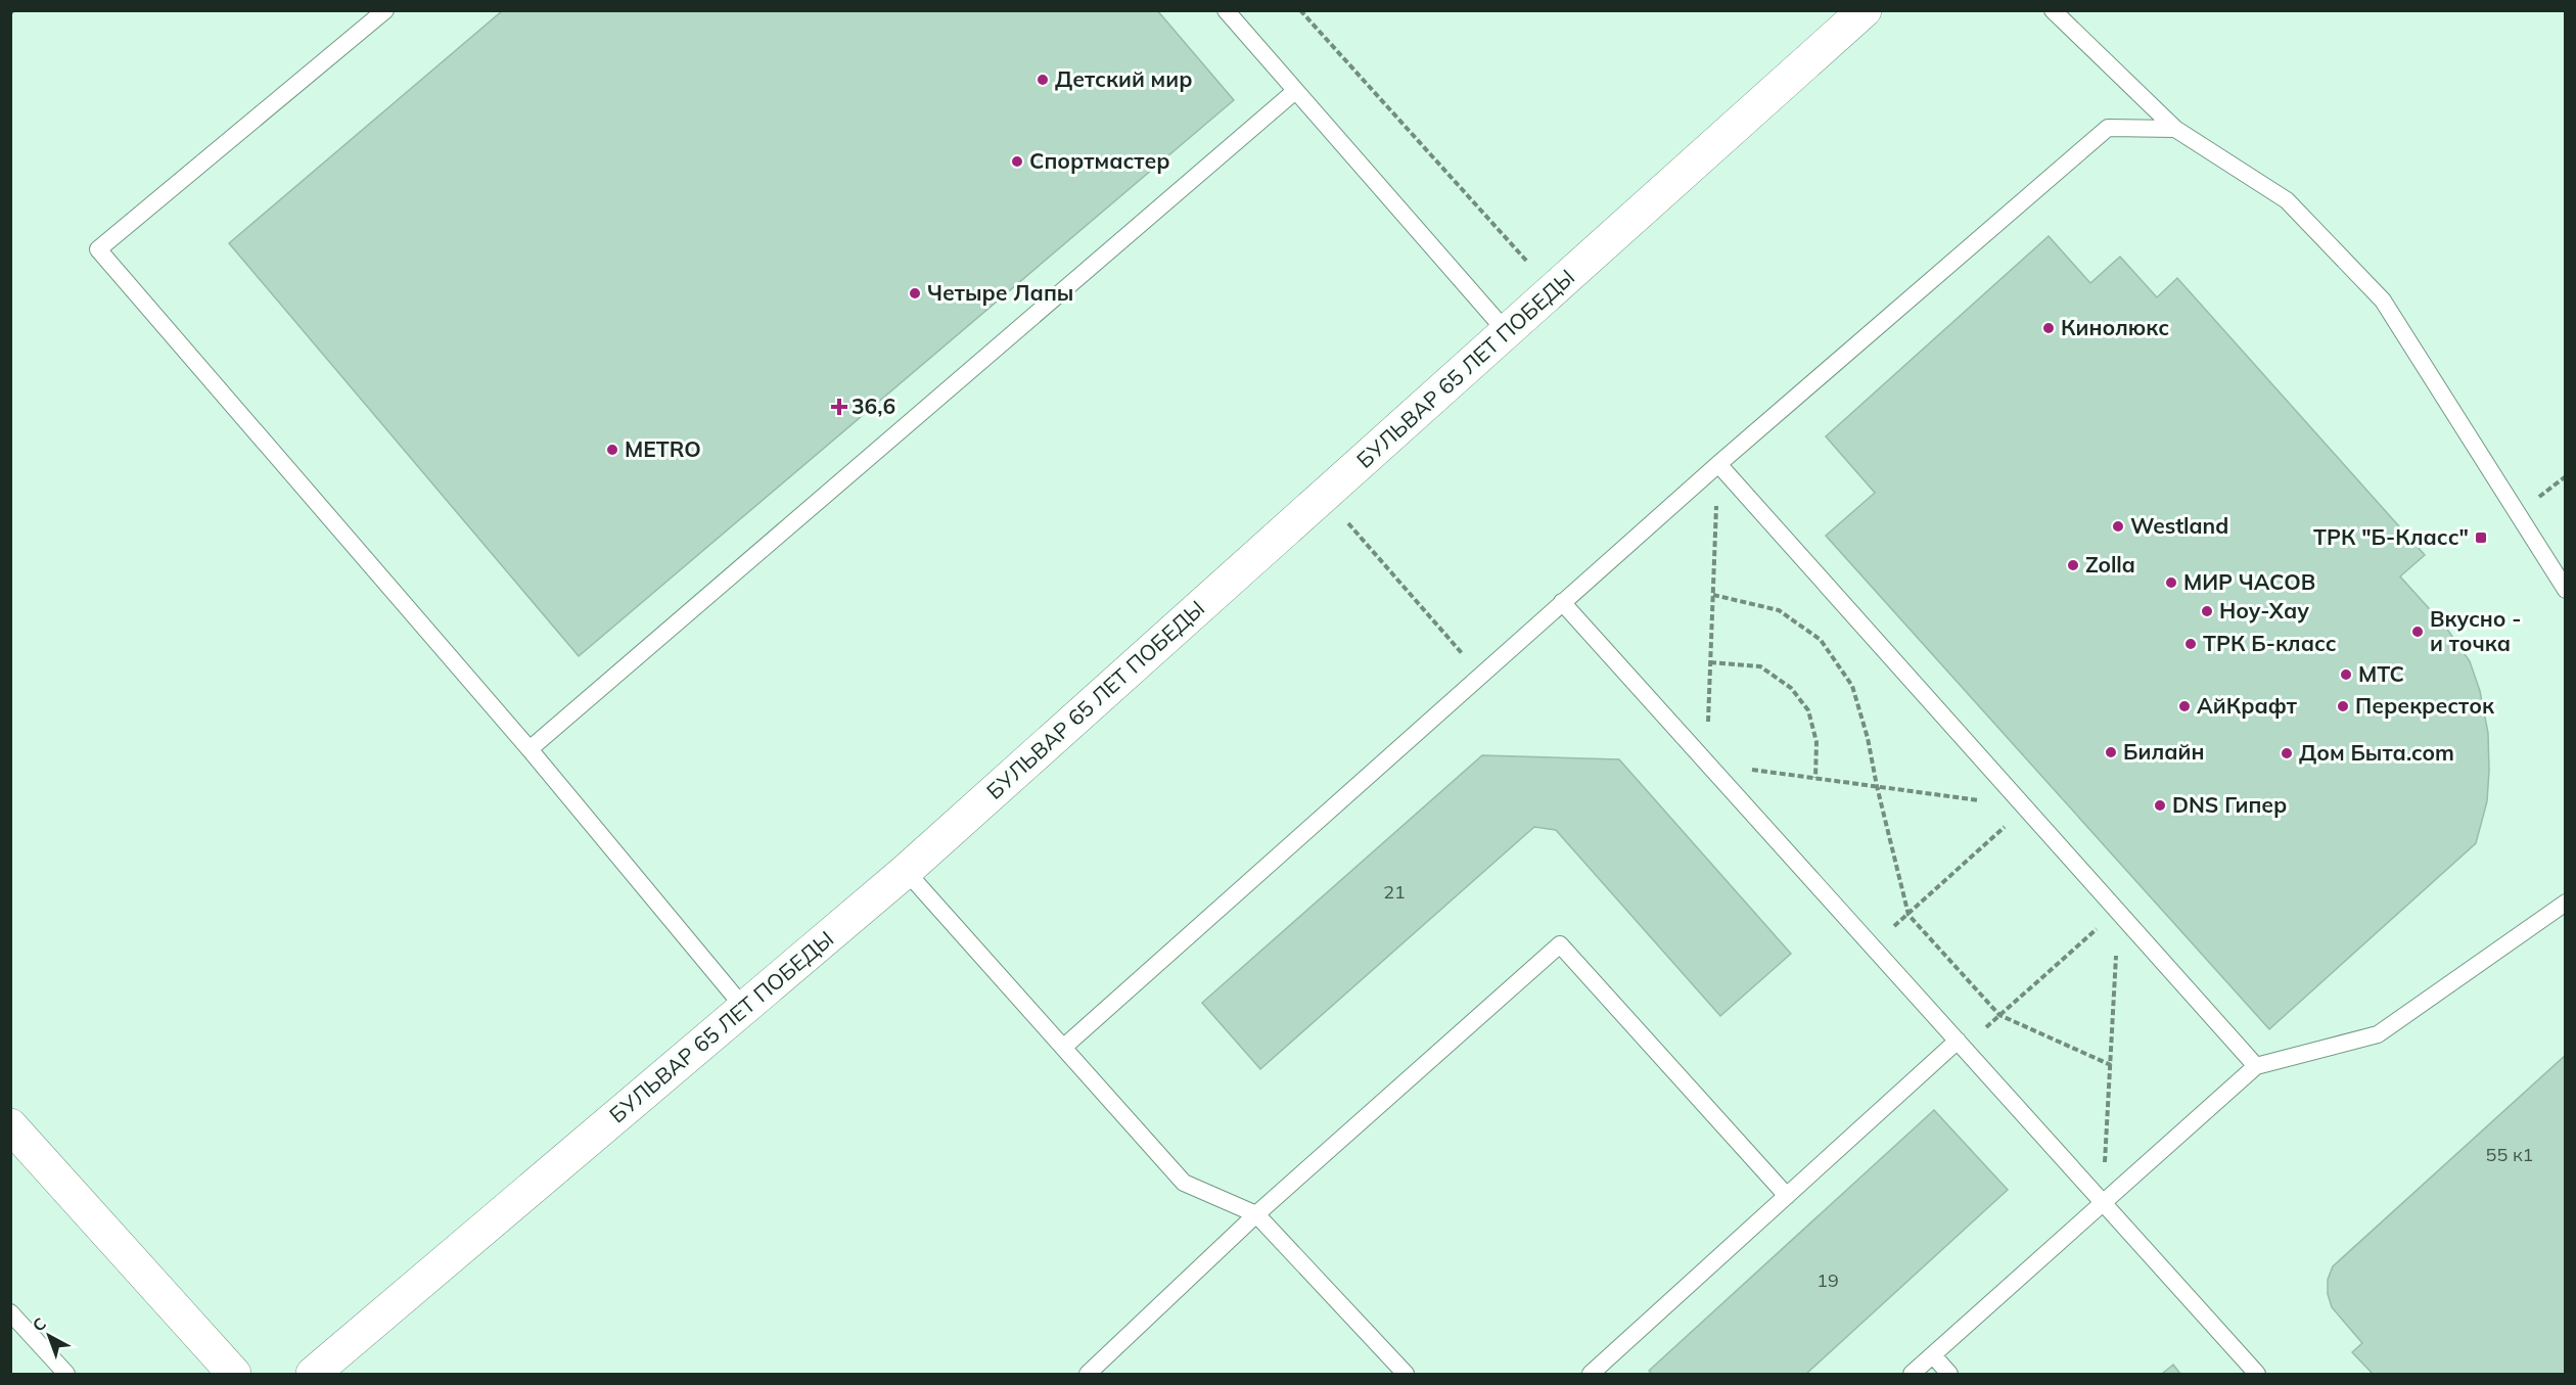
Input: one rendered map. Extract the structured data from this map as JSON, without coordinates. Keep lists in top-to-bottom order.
{
  "streets": {
    "street": ["БУЛЬВАР 65 ЛЕТ ПОБЕДЫ"]
  },
  "places": {
    "other": [
      "Детский мир",
      "Спортмастер",
      "Четыре Лапы",
      "Кинолюкс",
      "METRO",
      "Westland",
      "Zolla",
      "МИР ЧАСОВ",
      "Ноу-Хау",
      "Вкусно - и точка",
      "ТРК Б-класс",
      "МТС",
      "АйКрафт",
      "Перекресток",
      "Билайн",
      "Дом Быта.com",
      "DNS Гипер"
    ],
    "health": ["36,6"],
    "transit": ["ТРК \"Б-Класс\""]
  },
  "house_numbers": ["21", "55 к1", "19"],
  "north": "top left"
}
